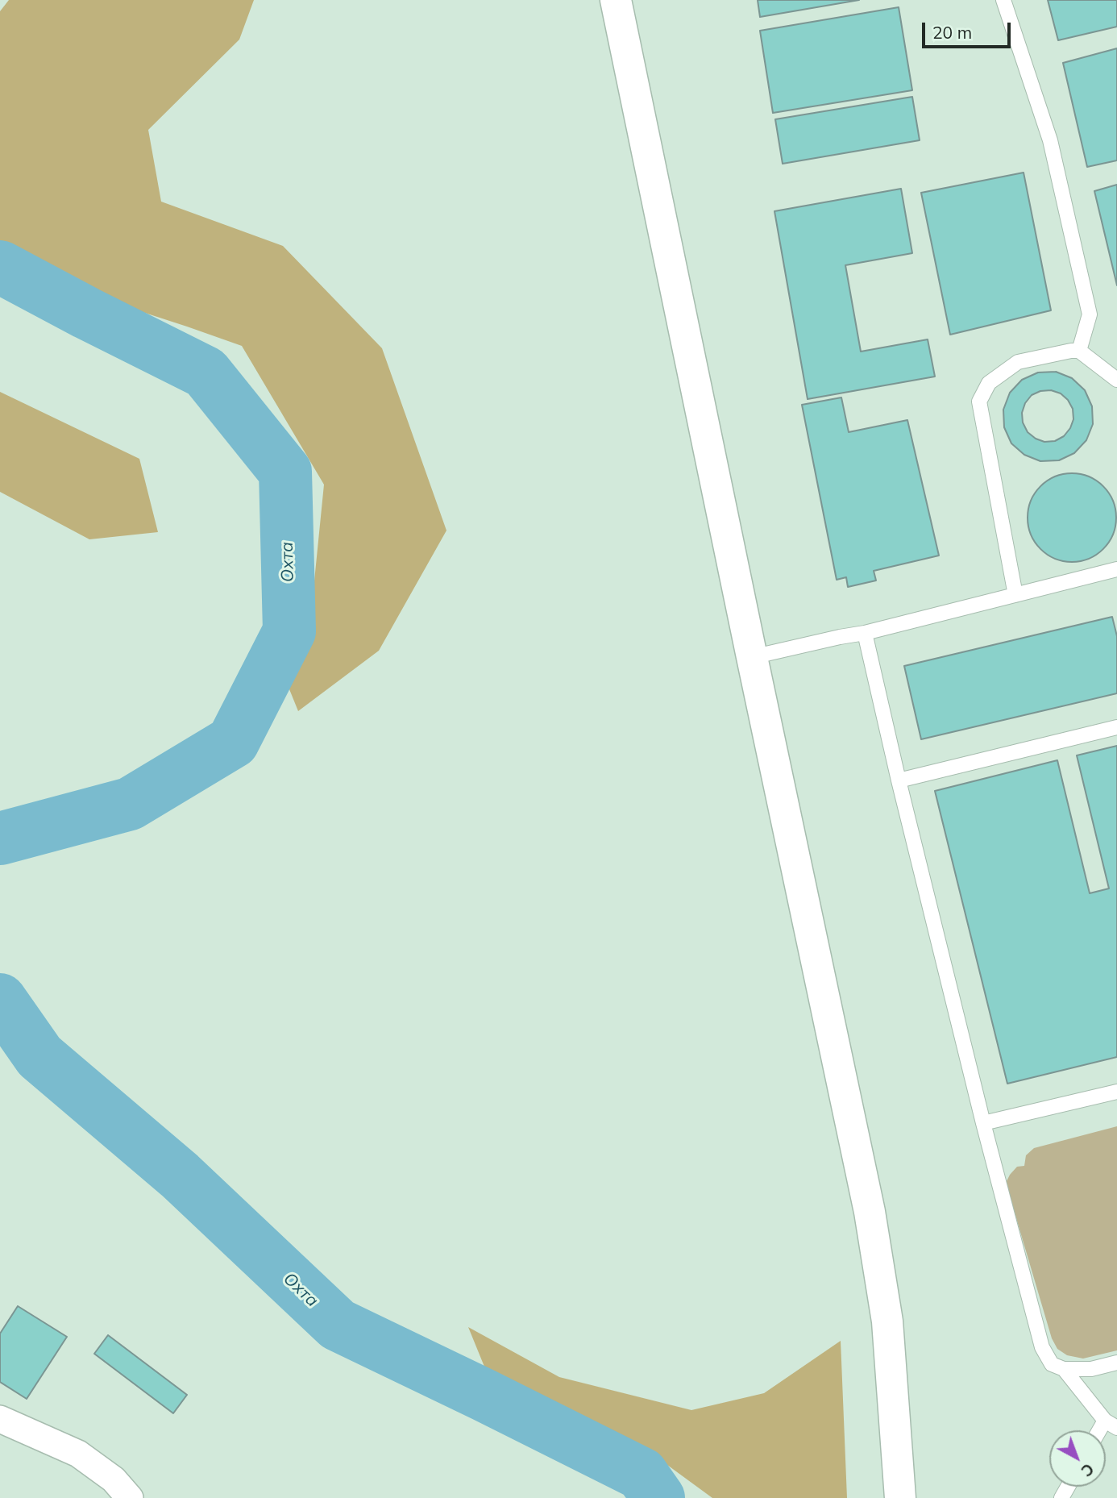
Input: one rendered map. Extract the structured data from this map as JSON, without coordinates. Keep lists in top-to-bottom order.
{
  "water": ["Охта"],
  "scale_bar": "20 m",
  "north": "bottom right"
}
